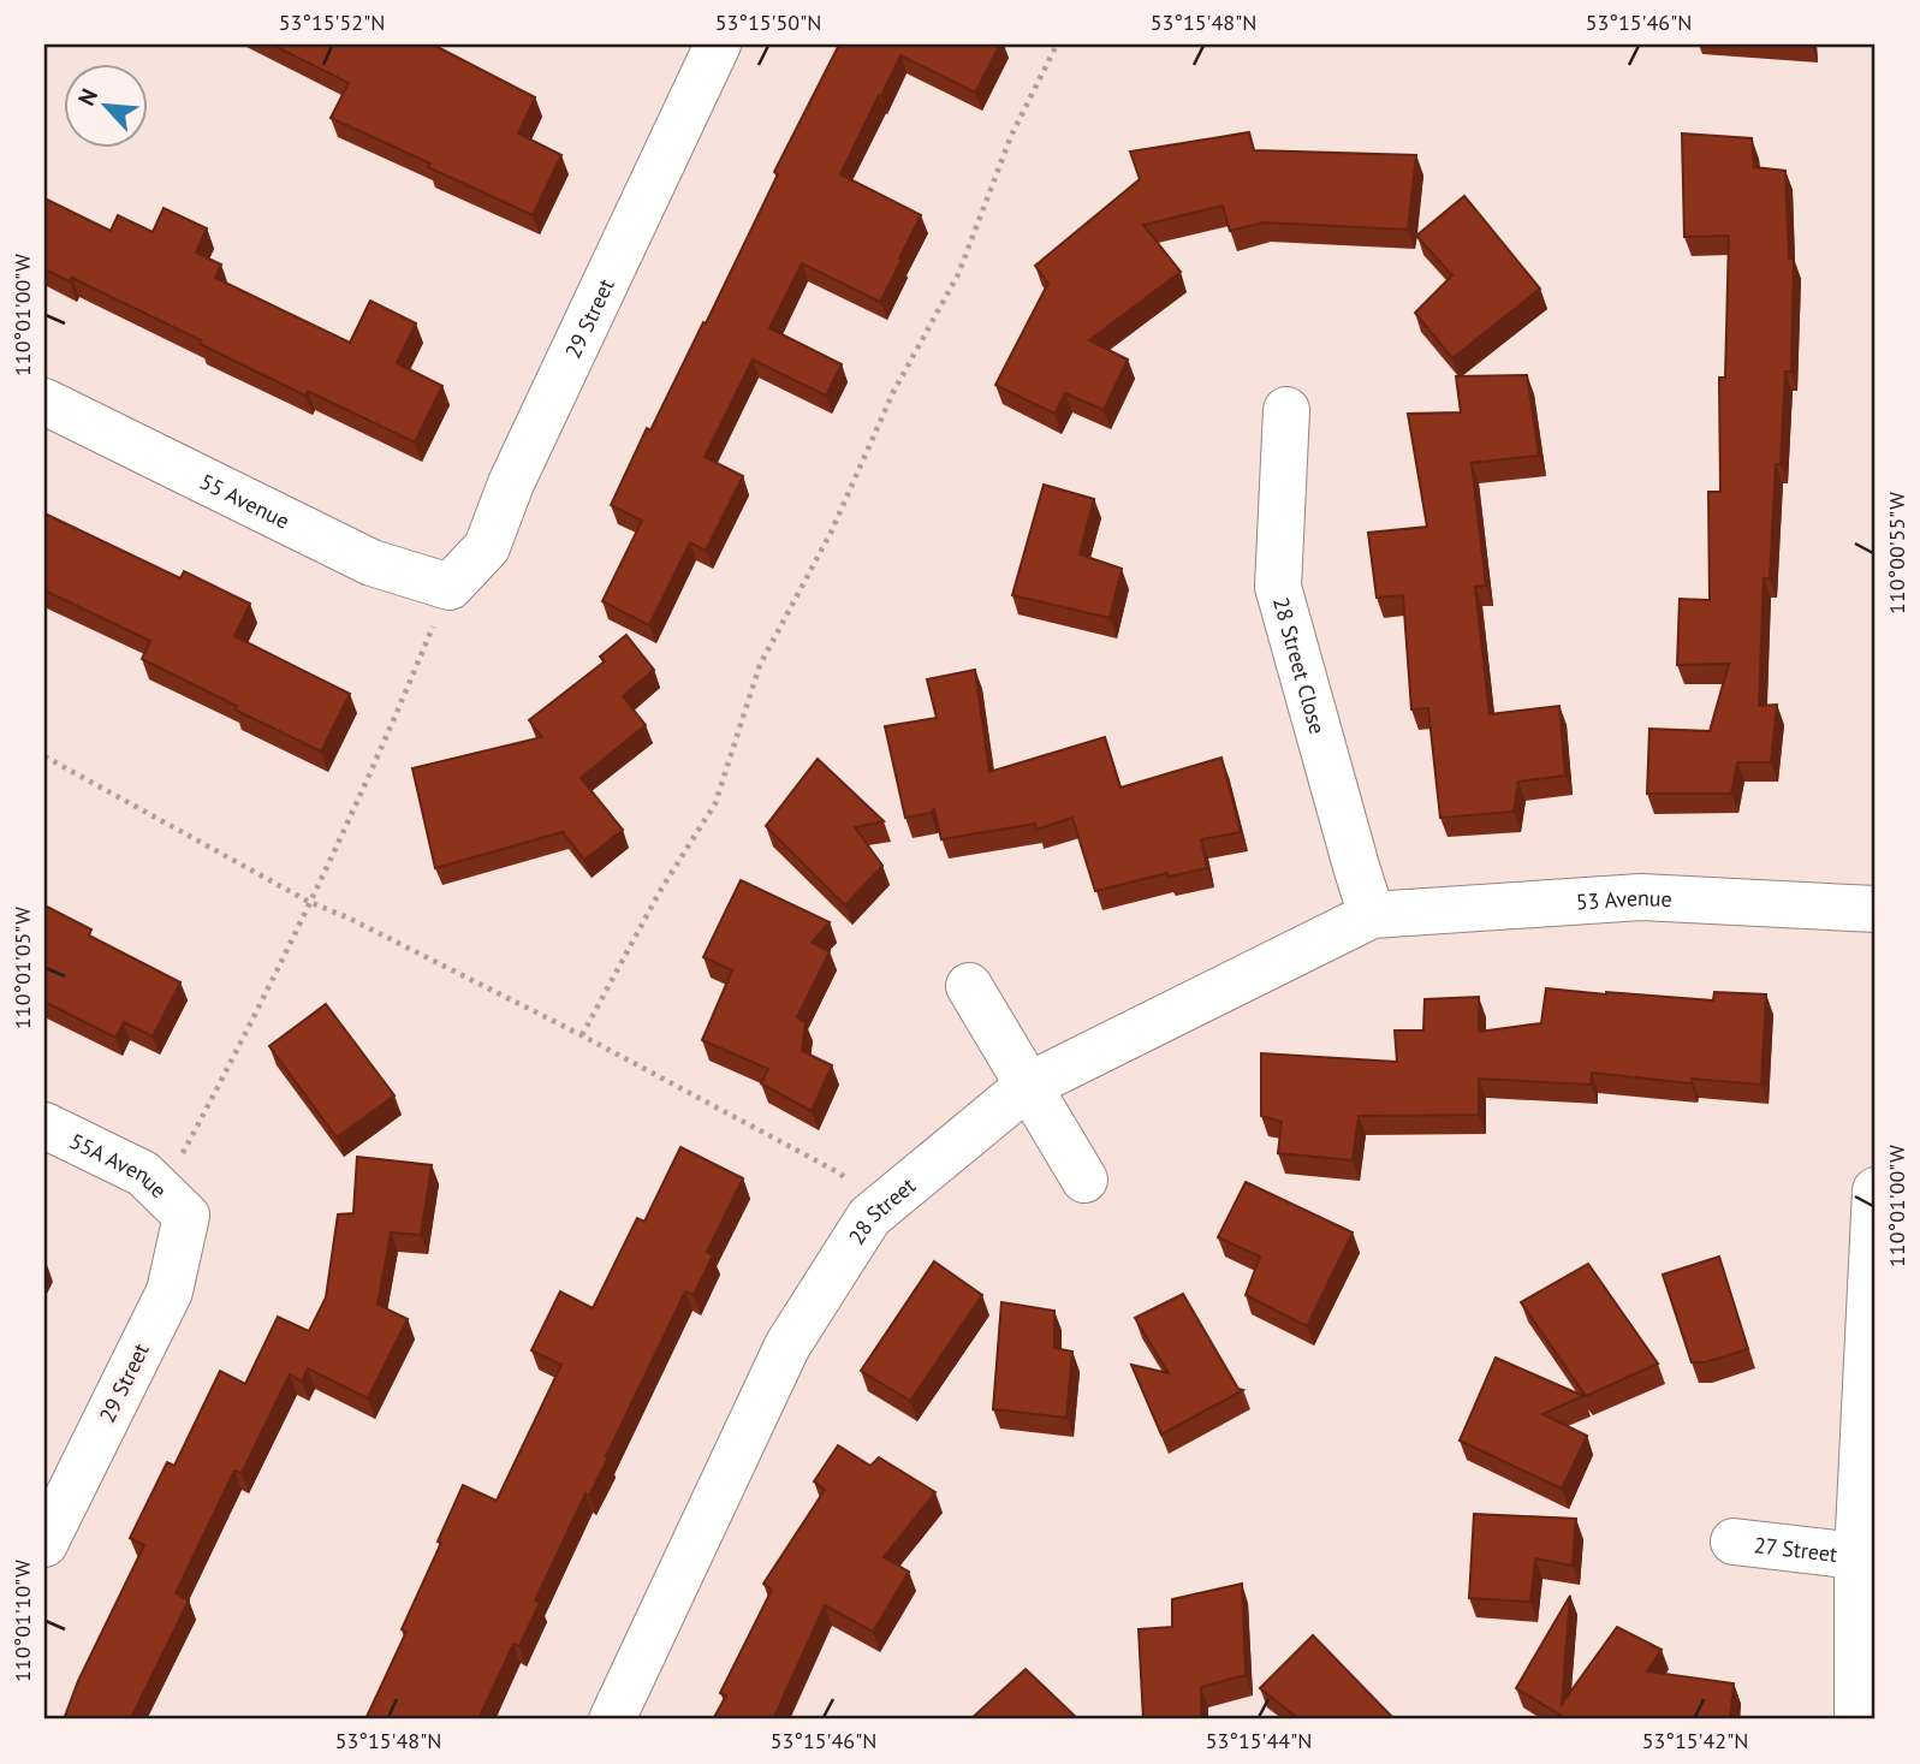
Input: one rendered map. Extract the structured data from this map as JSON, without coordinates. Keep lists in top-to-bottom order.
{
  "streets": {
    "street": [
      "29 Street",
      "55 Avenue",
      "28 Street Close",
      "53 Avenue",
      "55A Avenue",
      "28 Street",
      "27 Street"
    ]
  },
  "crossings": [
    ["29 Street", "55 Avenue"],
    ["29 Street", "55A Avenue"],
    ["28 Street Close", "53 Avenue"],
    ["28 Street Close", "28 Street"],
    ["53 Avenue", "28 Street"]
  ],
  "north": "top left",
  "coordinates": [
    "53°15'52\"N",
    "53°15'50\"N",
    "53°15'48\"N",
    "53°15'46\"N",
    "110°01'00\"W",
    "110°00'55\"W",
    "110°01'05\"W",
    "110°01'10\"W",
    "53°15'44\"N",
    "53°15'42\"N"
  ]
}
